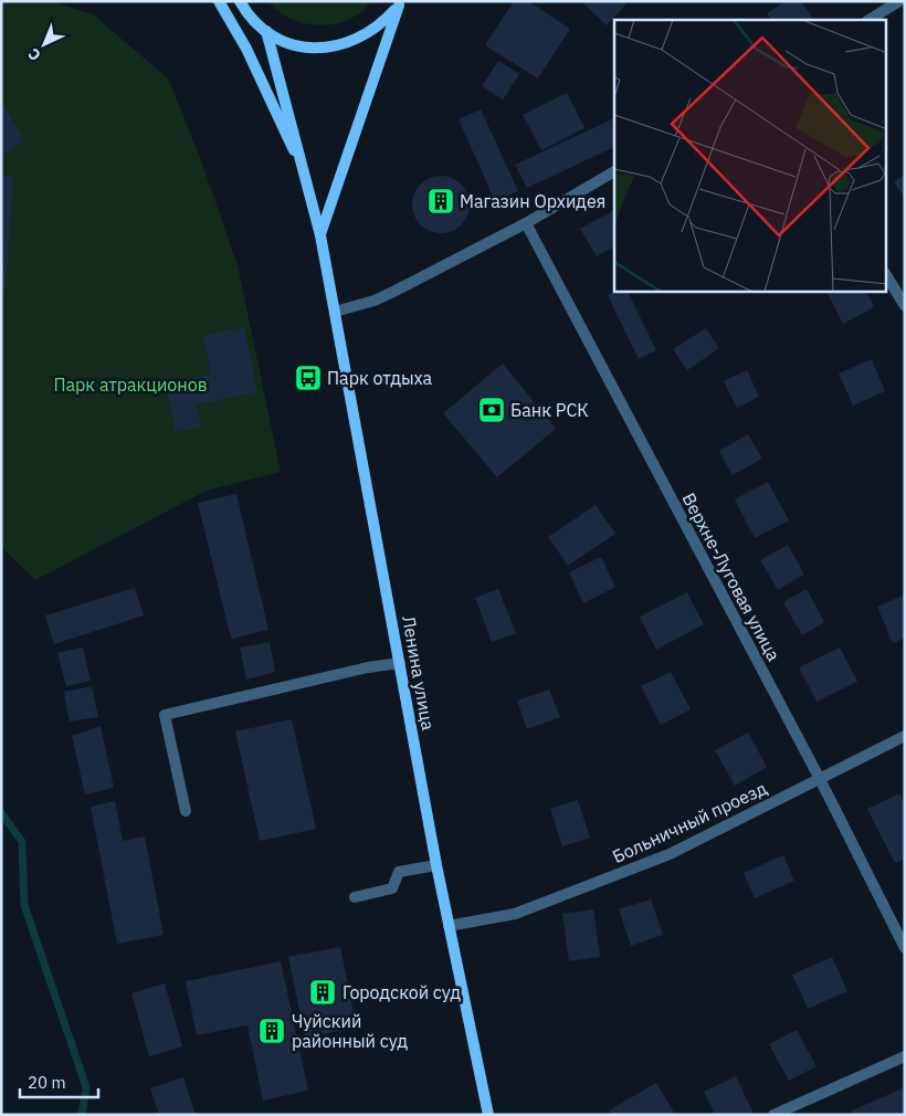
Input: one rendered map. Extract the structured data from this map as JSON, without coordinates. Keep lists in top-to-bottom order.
{
  "streets": {
    "main road": ["Ленина улица"],
    "street": ["Верхне-Луговая улица", "Больничный проезд"]
  },
  "crossings": [
    ["Верхне-Луговая улица", "Больничный проезд"],
    ["Ленина улица", "Больничный проезд"]
  ],
  "parks": ["Парк атракционов"],
  "places": {
    "building": ["Магазин Орхидея", "Городской суд", "Чуйский районный суд"],
    "bus stop": ["Парк отдыха"],
    "bank": ["Банк РСК"]
  },
  "scale_bar": "20 m",
  "north": "bottom left"
}
